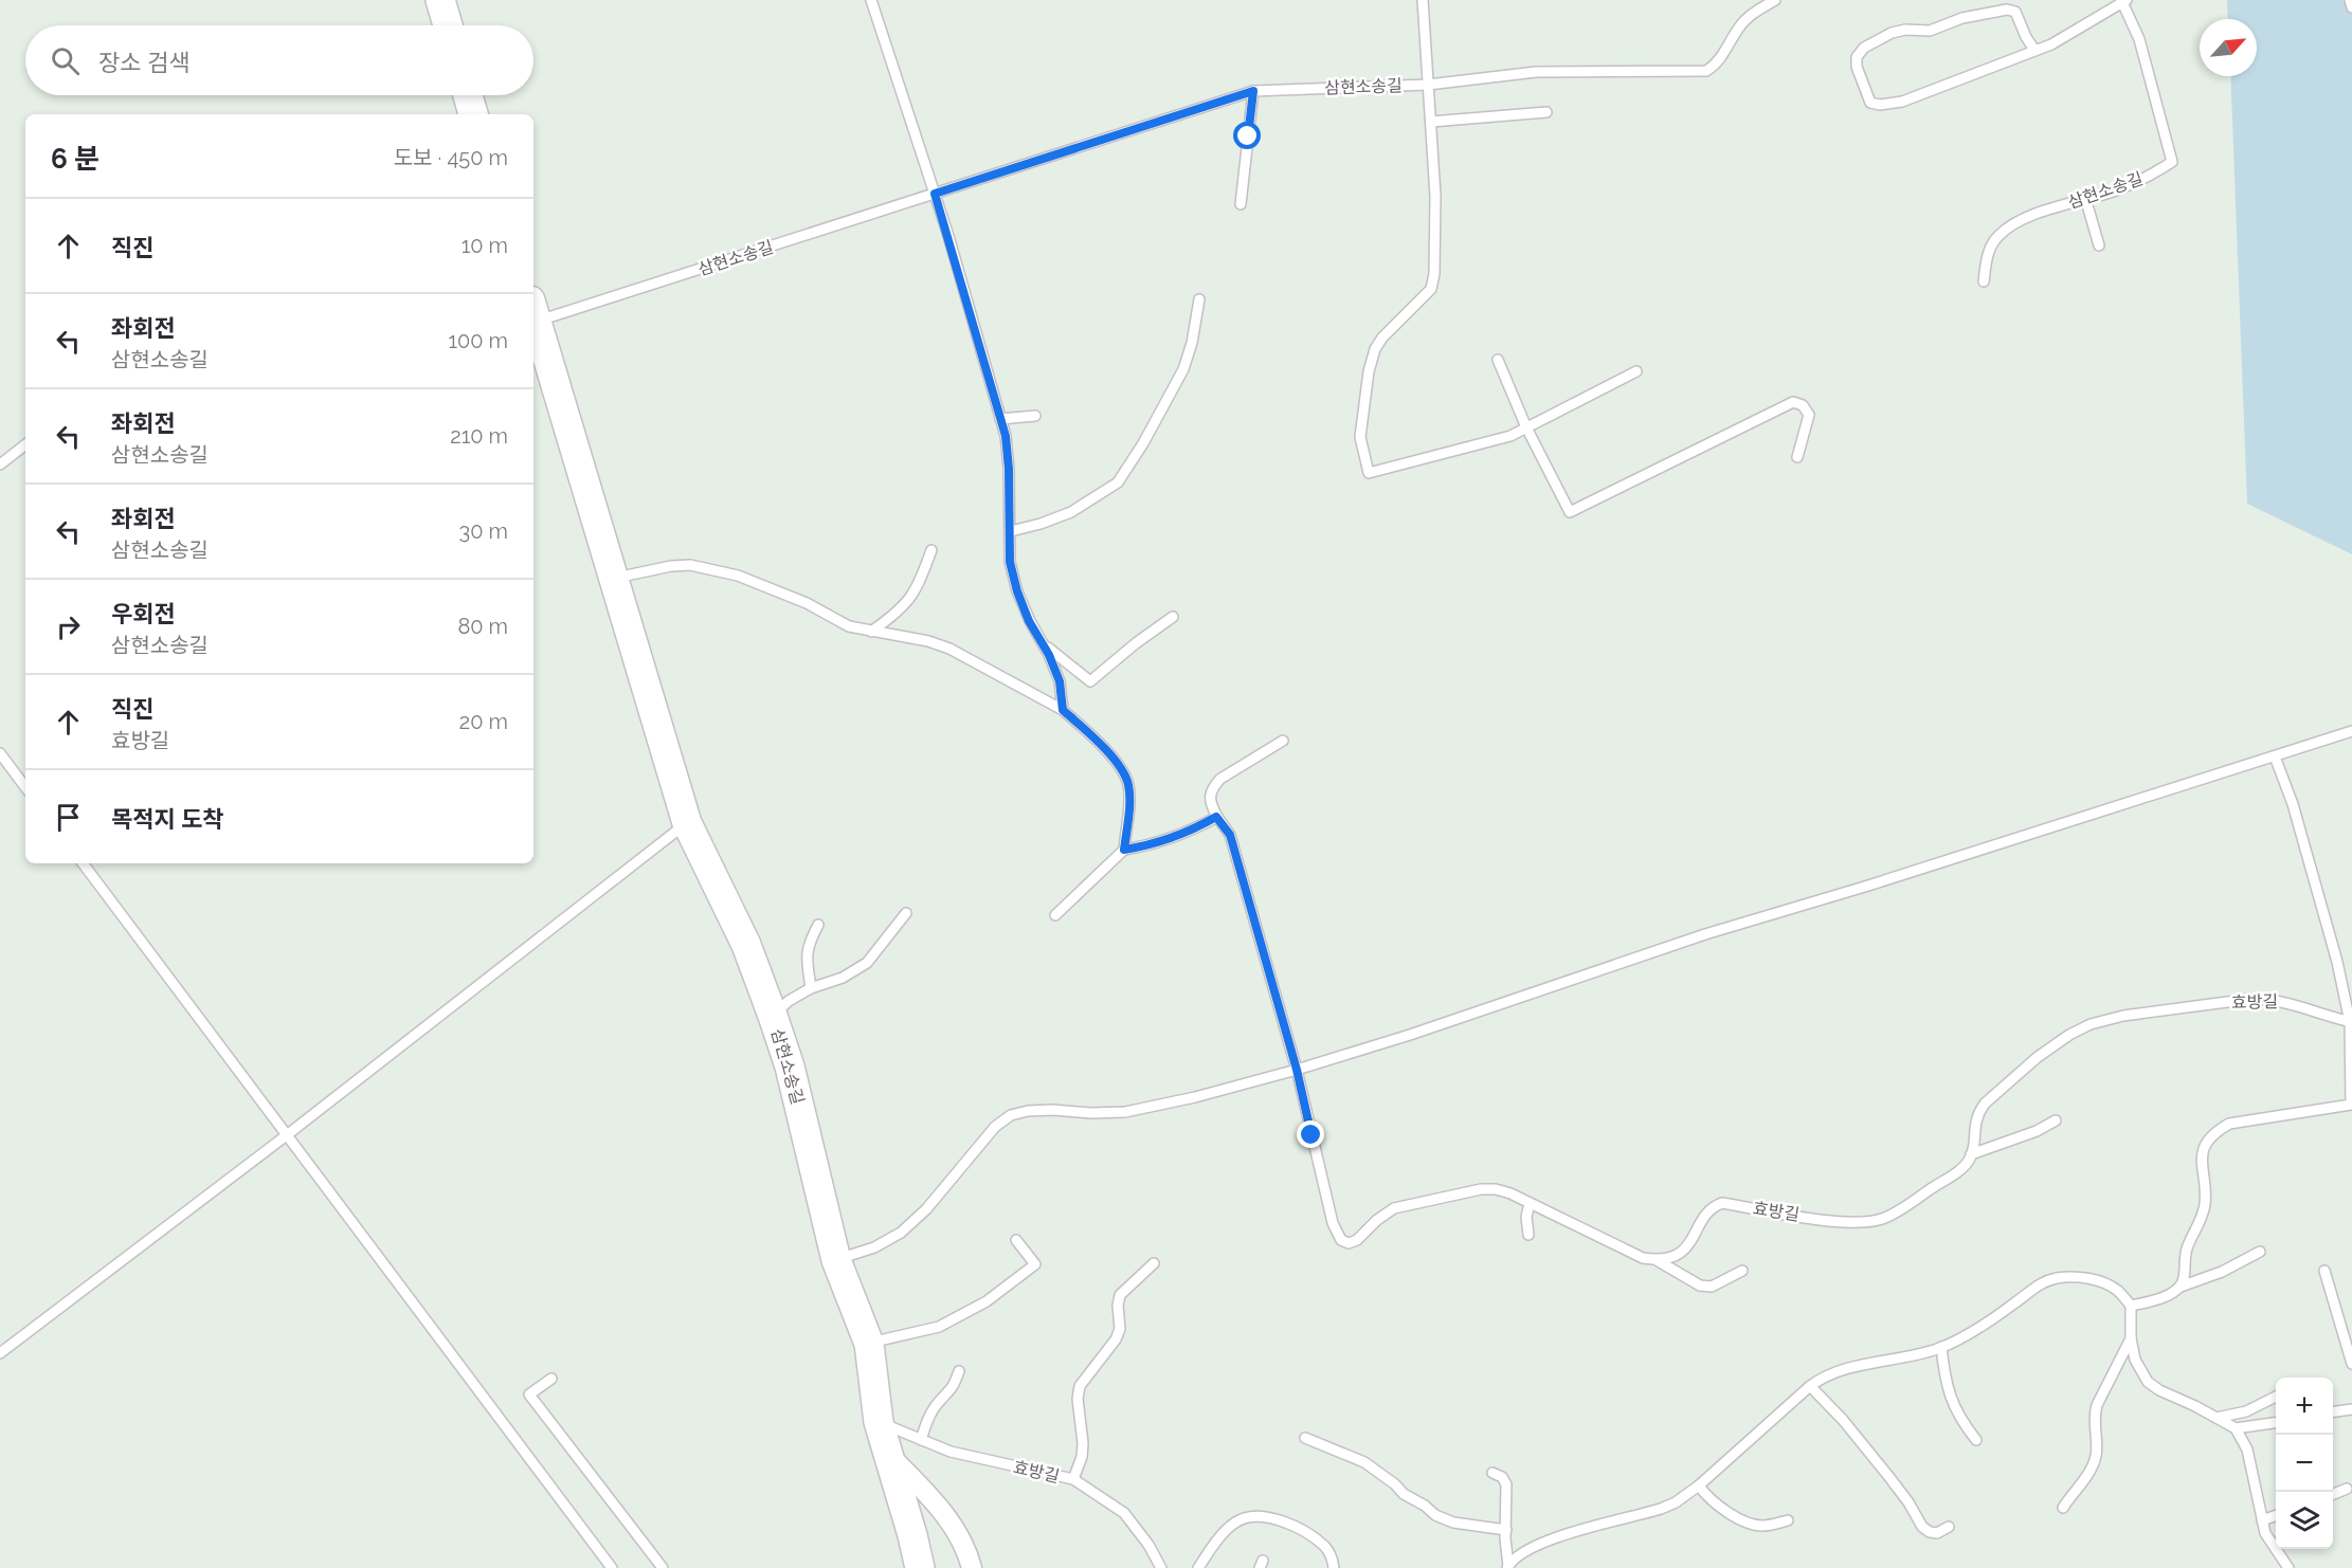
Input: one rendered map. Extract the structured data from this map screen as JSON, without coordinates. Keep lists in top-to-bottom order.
{
  "streets": {
    "street": ["삼현소송길"],
    "lane": ["효방길"]
  },
  "crossings": [
    ["삼현소송길", "효방길"]
  ],
  "north": "top right",
  "page": {
    "search": "장소 검색",
    "heading": ["6 분", "도보 · 450 m"],
    "list": [
      ["직진", "10 m"],
      ["좌회전", "삼현소송길", "100 m"],
      ["좌회전", "삼현소송길", "210 m"],
      ["좌회전", "삼현소송길", "30 m"],
      ["우회전", "삼현소송길", "80 m"],
      ["직진", "효방길", "20 m"],
      "목적지 도착"
    ],
    "map_buttons": ["+", "−"]
  }
}
